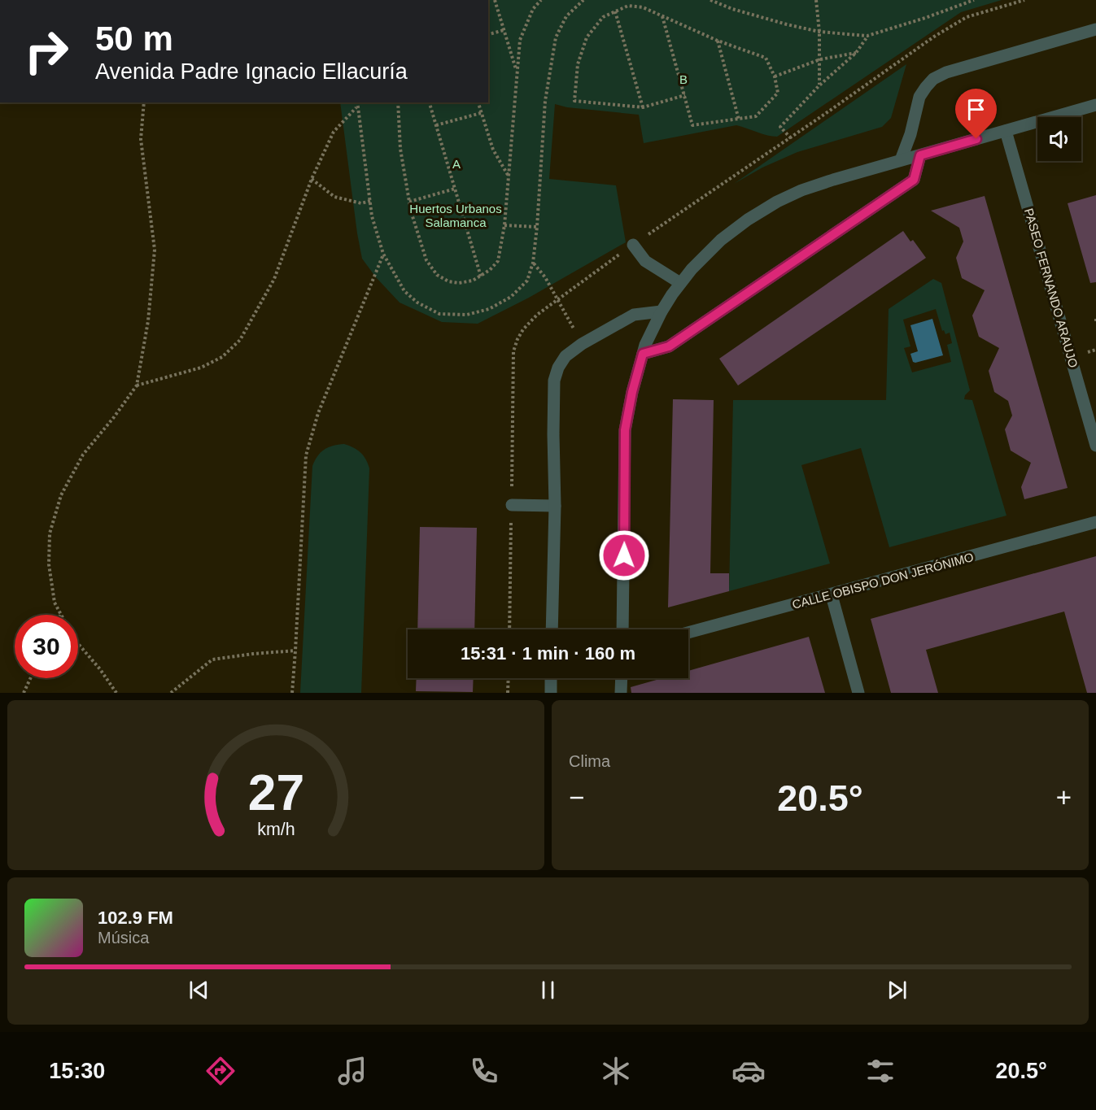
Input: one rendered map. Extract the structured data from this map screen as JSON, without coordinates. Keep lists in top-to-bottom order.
{
  "streets": {
    "street": ["PASEO FERNANDO ARAUJO", "CALLE OBISPO DON JERÓNIMO"]
  },
  "parks": ["B", "A", "Huertos Urbanos Salamanca"],
  "page": {
    "turn": ["50 m", "Avenida Padre Ignacio Ellacuría"],
    "limit": "30",
    "trip": "15:31 · 1 min · 160 m",
    "tile": "Clima",
    "heat": ["−", "20.5°", "+"],
    "song": ["102.9 FM", "Música"],
    "tabs": ["15:30", "20.5°"],
    "gauge": ["27", "km/h"]
  }
}
